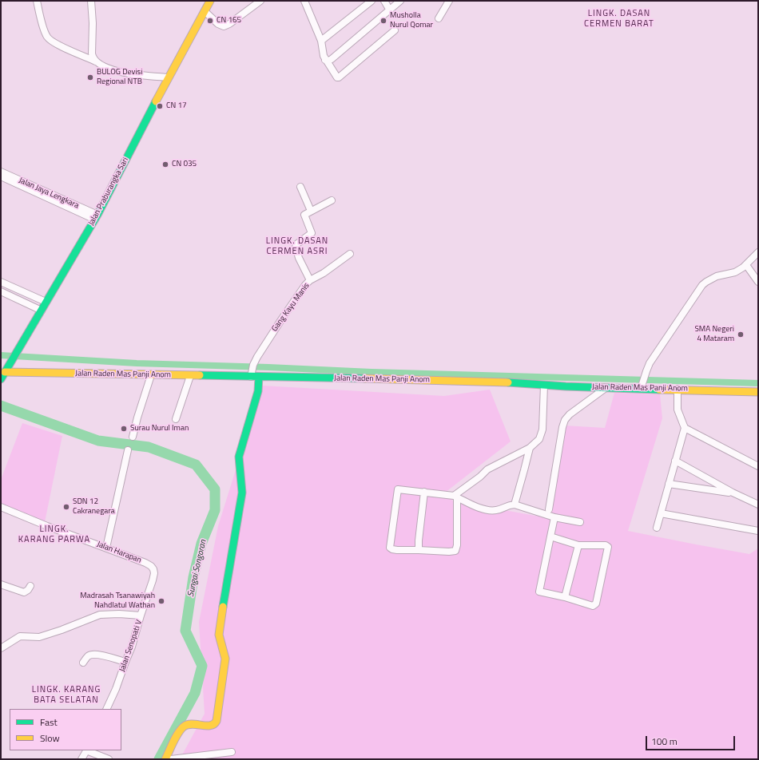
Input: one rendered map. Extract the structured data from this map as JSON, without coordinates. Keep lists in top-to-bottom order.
{
  "streets": {
    "street": [
      "Jalan Praburangka Sari",
      "Jalan Jaya Lengkara",
      "Gang Kayu Manis",
      "Jalan Raden Mas Panji Anom",
      "Jalan Harapan",
      "Jalan Senopati V"
    ]
  },
  "crossings": [
    ["Jalan Praburangka Sari", "Jalan Jaya Lengkara"],
    ["Jalan Praburangka Sari", "Jalan Raden Mas Panji Anom"],
    ["Gang Kayu Manis", "Jalan Raden Mas Panji Anom"],
    ["Jalan Harapan", "Jalan Senopati V"]
  ],
  "districts": [
    "LINGK. DASAN CERMEN BARAT",
    "LINGK. DASAN CERMEN ASRI",
    "LINGK. KARANG PARWA",
    "LINGK. KARANG BATA SELATAN"
  ],
  "water": ["Sungai Songoran"],
  "places": [
    "CN 165",
    "Musholla Nurul Qomar",
    "BULOG Devisi Regional NTB",
    "CN 17",
    "CN 035",
    "SMA Negeri 4 Mataram",
    "Surau Nurul Iman",
    "SDN 12 Cakranegara",
    "Madrasah Tsanawiyah Nahdlatul Wathan"
  ],
  "legend": ["Fast", "Slow"],
  "scale_bar": "100 m"
}
